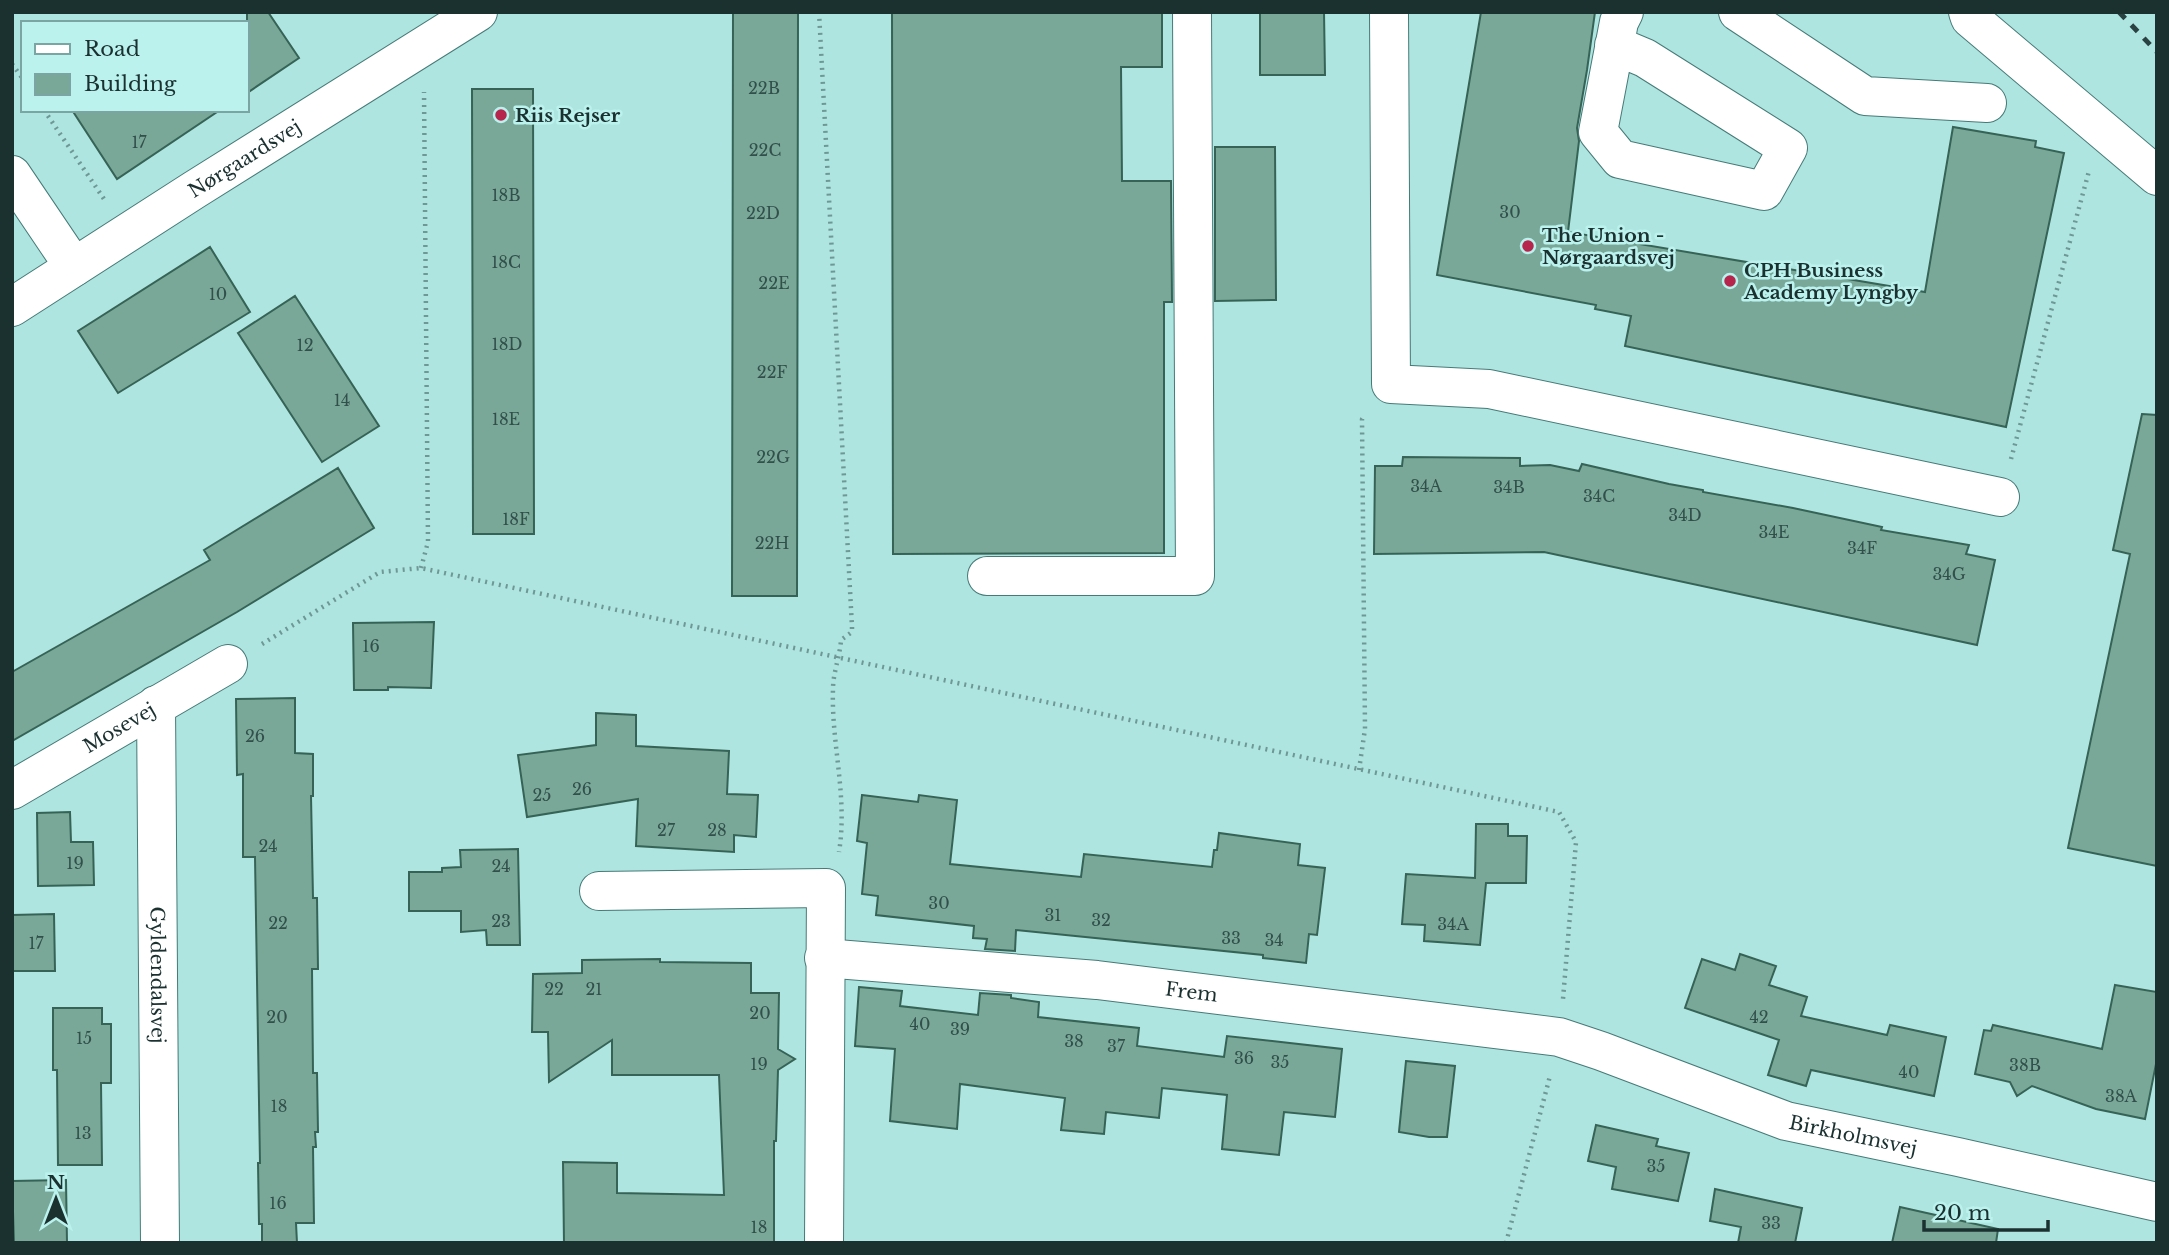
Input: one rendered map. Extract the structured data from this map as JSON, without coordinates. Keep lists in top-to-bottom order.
{
  "streets": {
    "street": [
      "Nørgaardsvej",
      "Mosevej",
      "Gyldendalsvej",
      "Frem",
      "Birkholmsvej"
    ]
  },
  "crossings": [
    ["Mosevej", "Gyldendalsvej"],
    ["Frem", "Birkholmsvej"]
  ],
  "places": ["Riis Rejser", "The Union - Nørgaardsvej", "CPH Business Academy Lyngby"],
  "house_numbers": [
    "22B",
    "17",
    "22C",
    "18B",
    "30",
    "22D",
    "18C",
    "22E",
    "10",
    "18D",
    "12",
    "22F",
    "14",
    "18E",
    "22G",
    "34A",
    "34B",
    "34C",
    "34D",
    "18F",
    "34E",
    "22H",
    "34F",
    "34G",
    "16",
    "26",
    "26",
    "25",
    "27",
    "28",
    "24",
    "19",
    "24",
    "30",
    "31",
    "32",
    "23",
    "22",
    "34A",
    "33",
    "34",
    "17",
    "22",
    "21",
    "20",
    "20",
    "42",
    "40",
    "39",
    "15",
    "38",
    "37",
    "36",
    "35",
    "19",
    "38B",
    "40",
    "38A",
    "18",
    "13",
    "35",
    "16",
    "33",
    "18"
  ],
  "legend": ["Road", "Building"],
  "scale_bar": "20 m",
  "north": "top"
}
